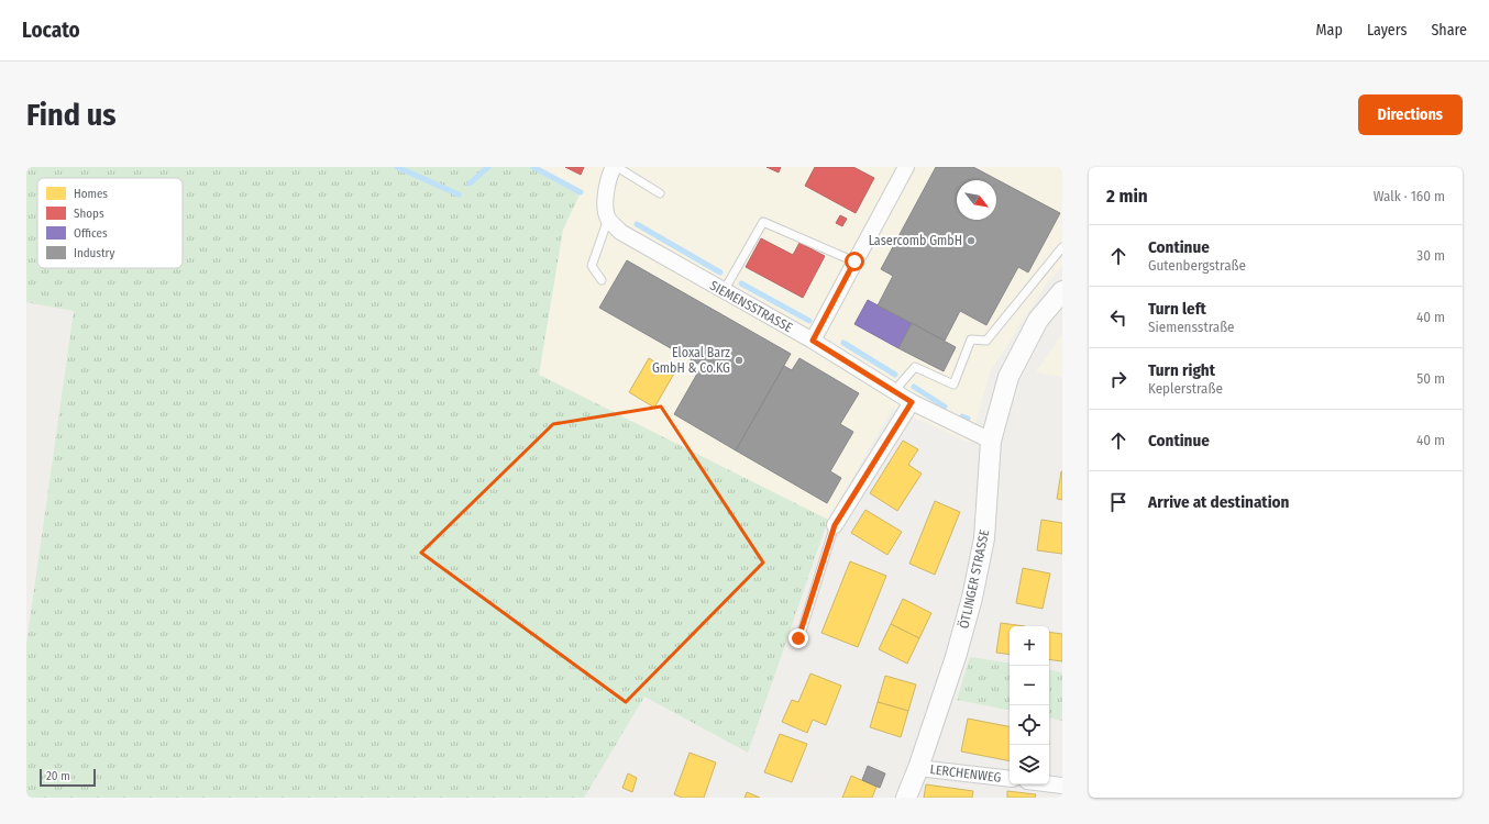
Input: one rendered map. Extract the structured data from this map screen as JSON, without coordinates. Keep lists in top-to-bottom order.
{
  "streets": {
    "street": ["SIEMENSSTRASSE", "ÖTLINGER STRASSE", "LERCHENWEG"]
  },
  "crossings": [
    ["SIEMENSSTRASSE", "ÖTLINGER STRASSE"],
    ["ÖTLINGER STRASSE", "LERCHENWEG"]
  ],
  "places": ["Lasercomb GmbH", "Eloxal Barz GmbH & Co.KG"],
  "legend": [
    "Homes",
    "Shops",
    "Offices",
    "Industry"
  ],
  "scale_bar": "20 m",
  "north": "bottom right",
  "page": {
    "header": "Locato",
    "nav": ["Map", "Layers", "Share"],
    "buttons": "Directions",
    "title": "Find us",
    "heading": ["2 min", "Walk · 160 m"],
    "list": [
      ["Continue", "Gutenbergstraße", "30 m"],
      ["Turn left", "Siemensstraße", "40 m"],
      ["Turn right", "Keplerstraße", "50 m"],
      ["Continue", "40 m"],
      "Arrive at destination"
    ],
    "map_buttons": ["+", "−"],
    "scale": "20 m"
  }
}
